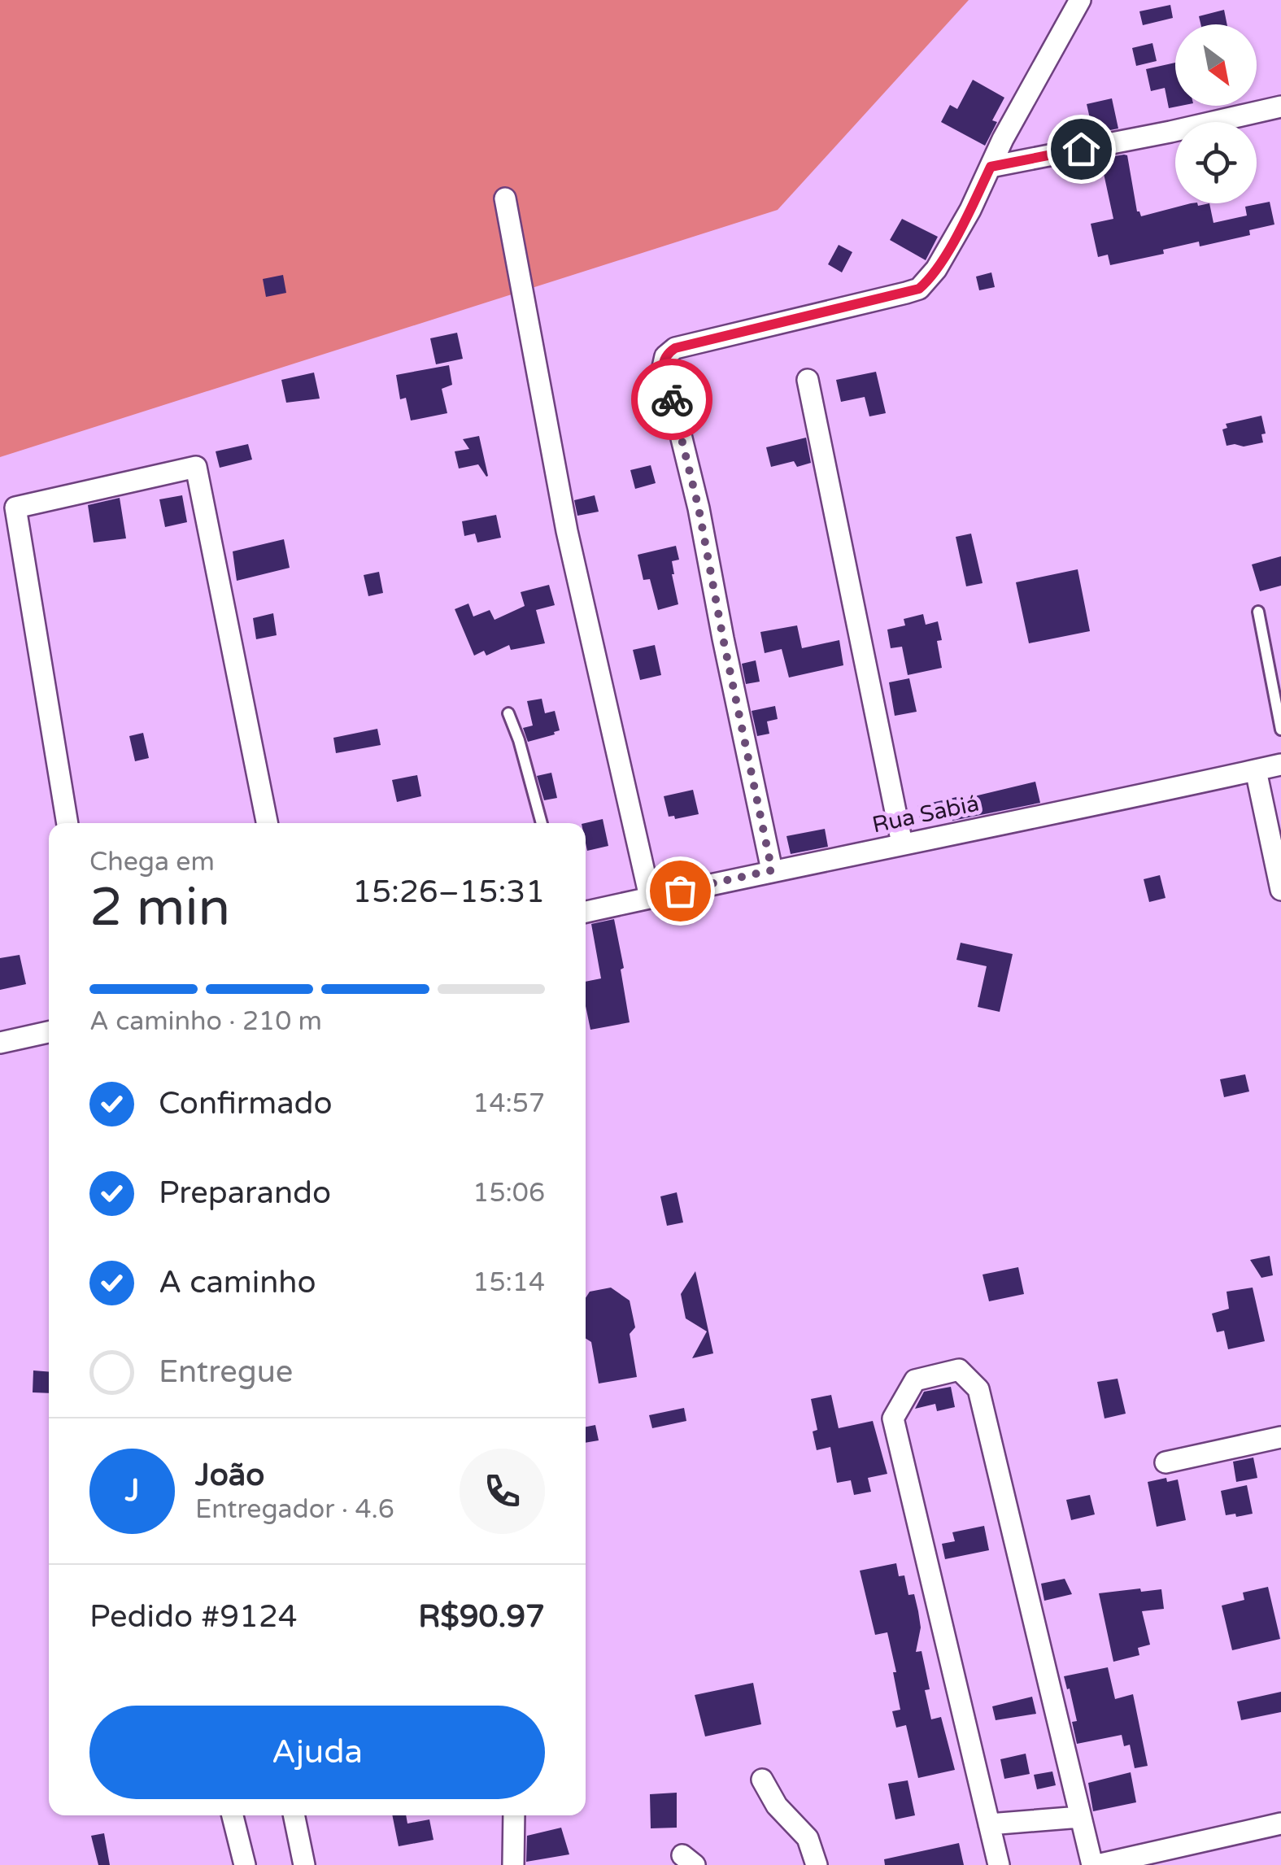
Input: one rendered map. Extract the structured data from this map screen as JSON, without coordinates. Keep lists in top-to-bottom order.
{
  "streets": {
    "street": ["Rua Sabiá"]
  },
  "north": "bottom right",
  "page": {
    "heading": ["2 min", "Chega em", "15:26–15:31"],
    "panel": [
      "João",
      "Entregador · 4.6",
      "Pedido #9124",
      "R$90.97"
    ],
    "bar": "A caminho · 210 m",
    "list": [
      ["Confirmado", "14:57"],
      ["Preparando", "15:06"],
      ["A caminho", "15:14"],
      "Entregue"
    ],
    "round": "J",
    "buttons": "Ajuda"
  }
}
